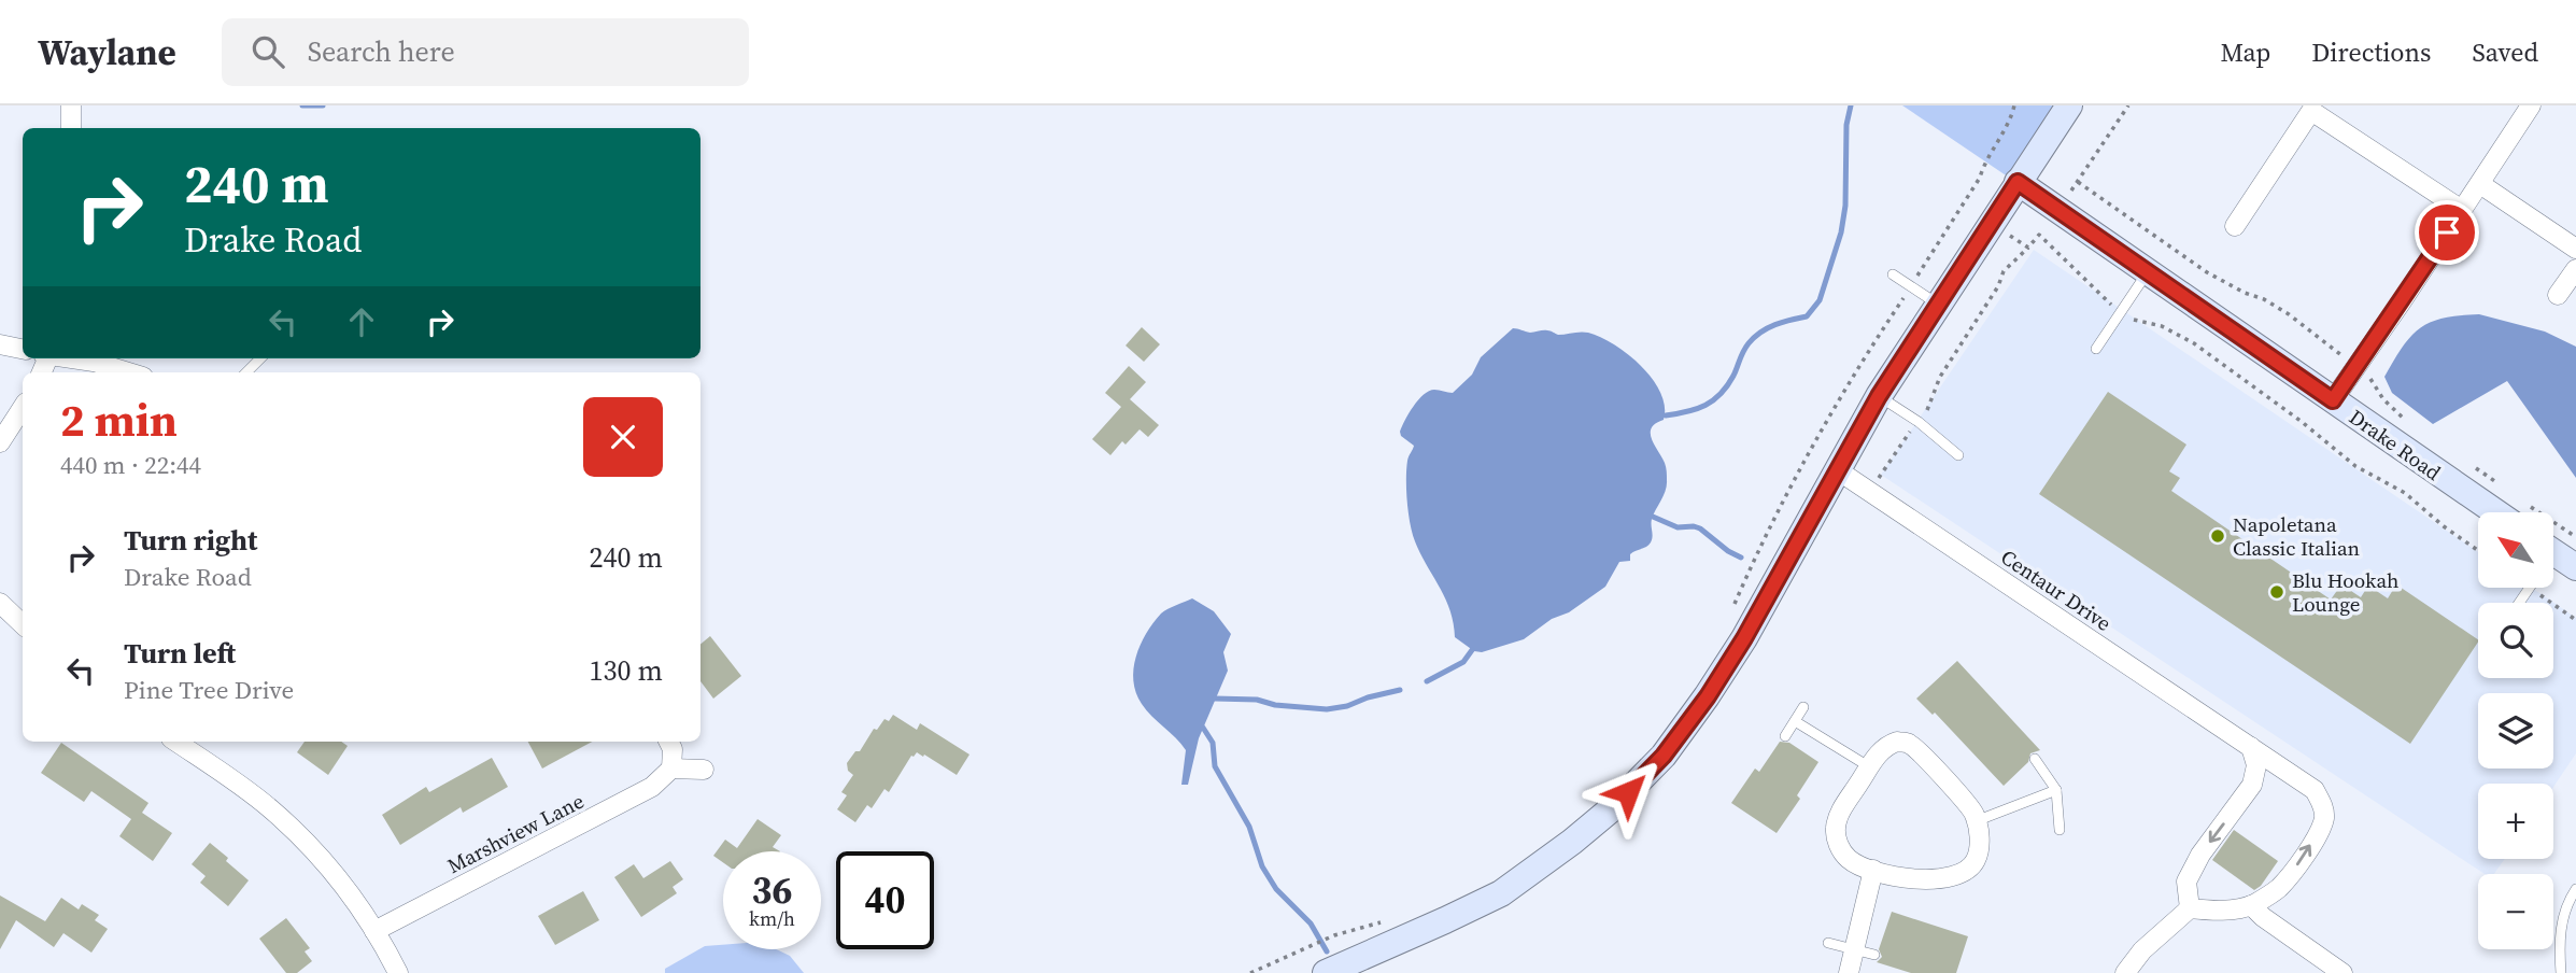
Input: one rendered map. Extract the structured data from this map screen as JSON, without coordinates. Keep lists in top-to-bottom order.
{
  "streets": {
    "street": ["Drake Road", "Centaur Drive", "Marshview Lane"]
  },
  "places": ["Napoletana Classic Italian", "Blu Hookah Lounge"],
  "north": "top left",
  "page": {
    "header": "Waylane",
    "search": "Search here",
    "nav": ["Map", "Directions", "Saved"],
    "turn": ["240 m", "Drake Road"],
    "heading": ["2 min", "440 m · 22:44"],
    "list": [
      {
        "name": "Turn right",
        "note": "Drake Road",
        "value": "240 m"
      },
      {
        "name": "Turn left",
        "note": "Pine Tree Drive",
        "value": "130 m"
      }
    ],
    "map_buttons": ["+", "−"],
    "speed": "36 km/h",
    "limit": "40"
  }
}
